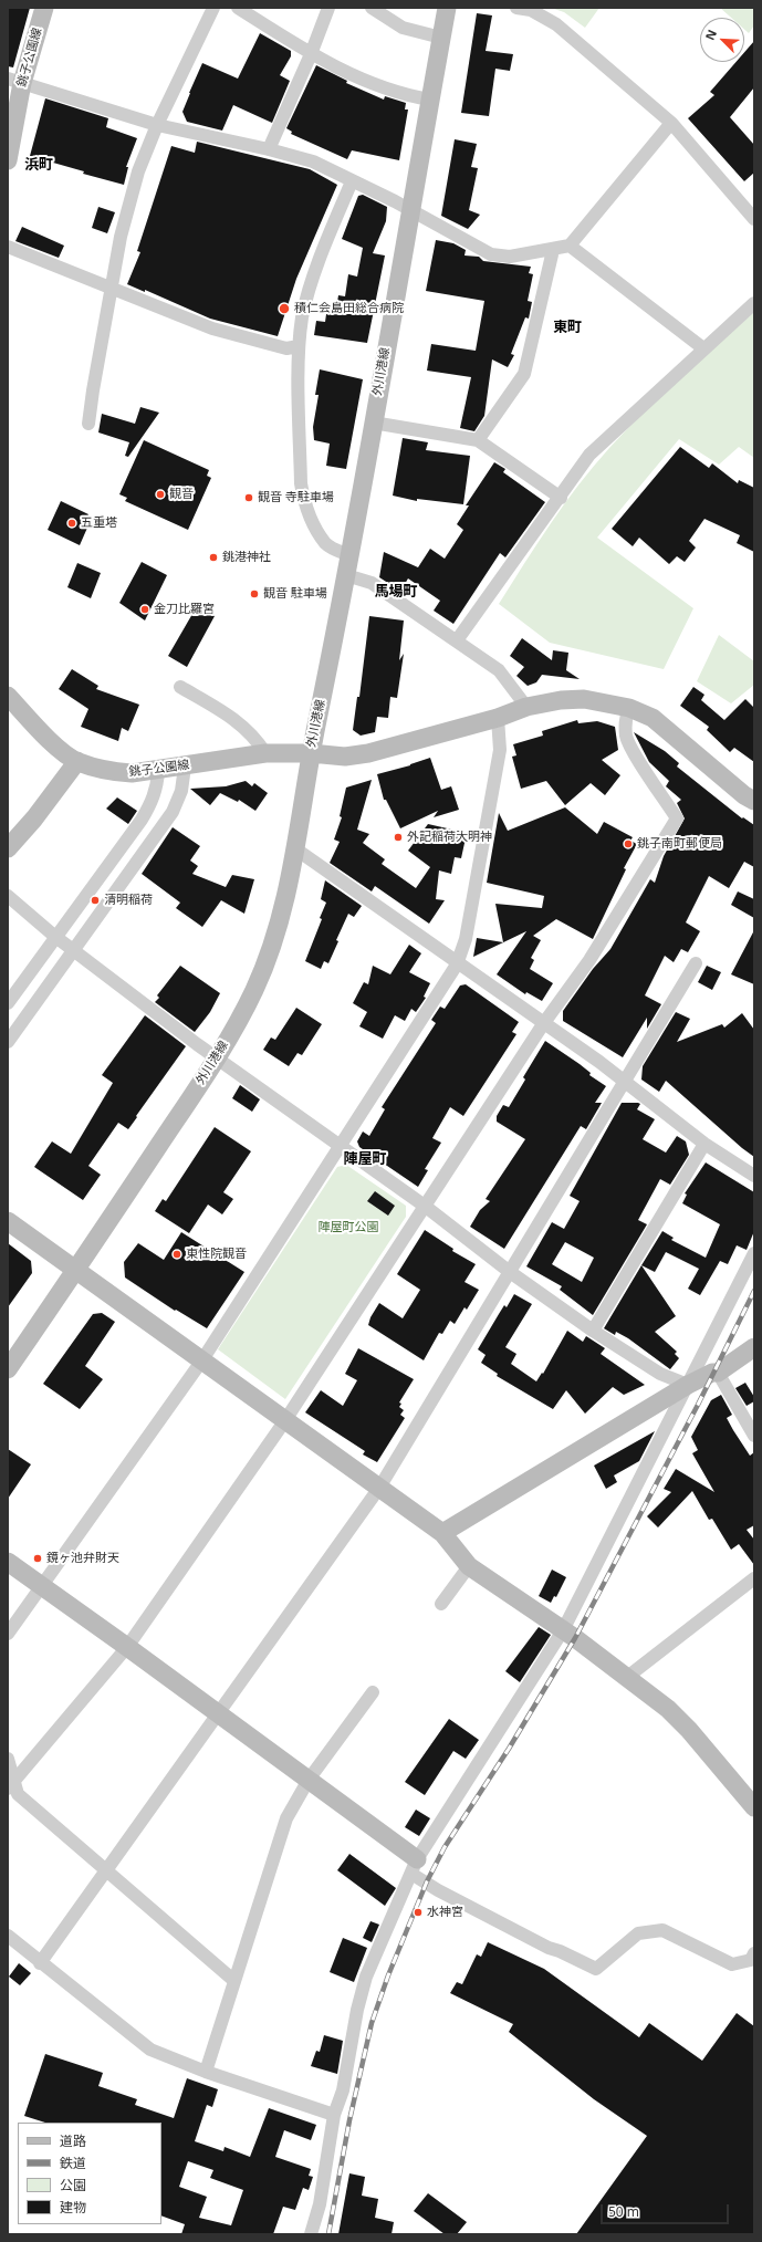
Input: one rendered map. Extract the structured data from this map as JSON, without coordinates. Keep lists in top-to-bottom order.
{
  "streets": {
    "street": ["銚子公園線", "外川港線"]
  },
  "crossings": [
    ["銚子公園線", "外川港線"]
  ],
  "districts": [
    "浜町",
    "東町",
    "馬場町",
    "陣屋町"
  ],
  "parks": ["陣屋町公園"],
  "places": [
    "積仁会島田総合病院",
    "観音",
    "観音 寺駐車場",
    "五重塔",
    "銚港神社",
    "観音 駐車場",
    "金刀比羅宮",
    "外記稲荷大明神",
    "銚子南町郵便局",
    "清明稲荷",
    "東性院観音",
    "鏡ヶ池弁財天",
    "水神宮"
  ],
  "legend": [
    "道路",
    "鉄道",
    "公園",
    "建物"
  ],
  "scale_bar": "50 m",
  "north": "top left"
}
